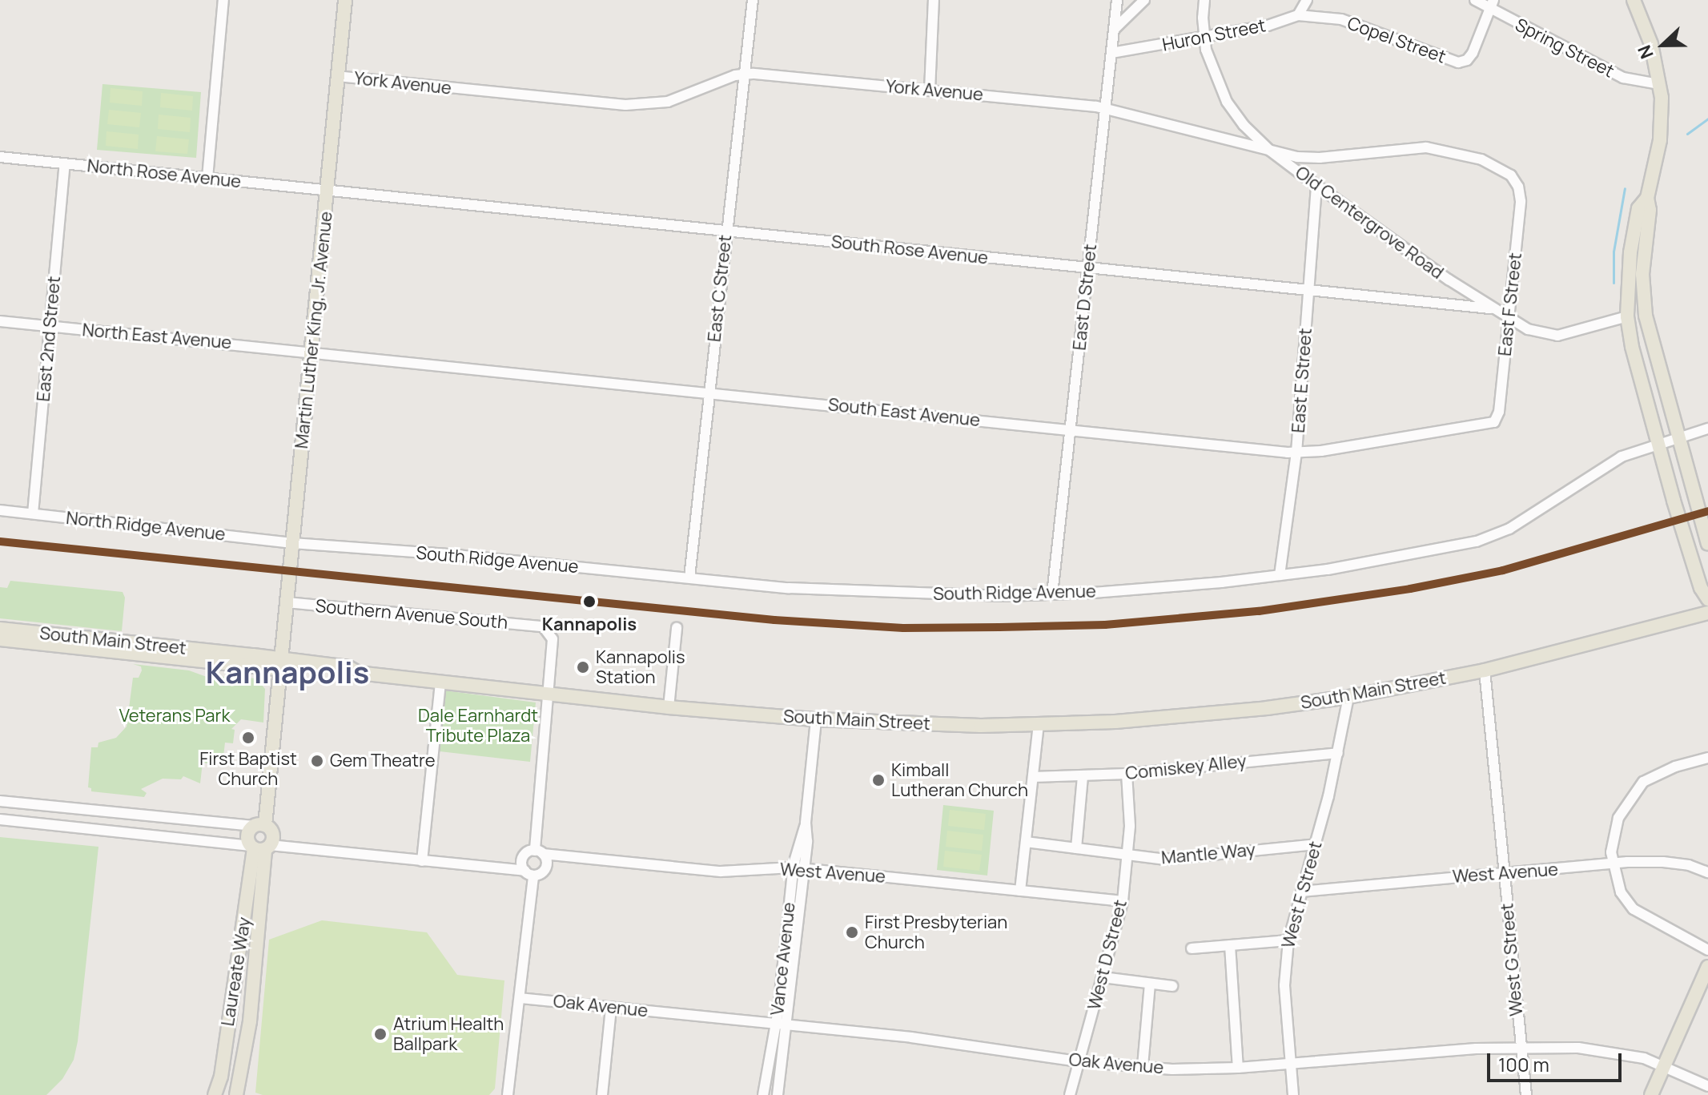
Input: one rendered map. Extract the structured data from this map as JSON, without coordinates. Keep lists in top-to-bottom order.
{
  "streets": {
    "main road": ["Martin Luther King, Jr. Avenue", "South Main Street", "Laureate Way"],
    "street": [
      "Huron Street",
      "Copel Street",
      "Spring Street",
      "York Avenue",
      "North Rose Avenue",
      "Old Centergrove Road",
      "South Rose Avenue",
      "East C Street",
      "East D Street",
      "East F Street",
      "North East Avenue",
      "East 2nd Street",
      "East E Street",
      "South East Avenue",
      "North Ridge Avenue",
      "South Ridge Avenue",
      "Southern Avenue South",
      "Comiskey Alley",
      "Mantle Way",
      "West Avenue",
      "West F Street",
      "West D Street",
      "Vance Avenue",
      "West G Street",
      "Oak Avenue"
    ]
  },
  "crossings": [
    ["Huron Street", "Copel Street"],
    ["Huron Street", "Old Centergrove Road"],
    ["Huron Street", "East D Street"],
    ["Copel Street", "Spring Street"],
    ["York Avenue", "Old Centergrove Road"],
    ["York Avenue", "East C Street"],
    ["York Avenue", "East D Street"],
    ["York Avenue", "East F Street"],
    ["York Avenue", "Martin Luther King, Jr. Avenue"],
    ["North Rose Avenue", "South Rose Avenue"],
    ["North Rose Avenue", "Martin Luther King, Jr. Avenue"],
    ["North Rose Avenue", "East 2nd Street"],
    ["Old Centergrove Road", "South Rose Avenue"],
    ["Old Centergrove Road", "East F Street"],
    ["Old Centergrove Road", "East E Street"],
    ["South Rose Avenue", "East C Street"],
    ["South Rose Avenue", "East D Street"],
    ["South Rose Avenue", "Martin Luther King, Jr. Avenue"],
    ["South Rose Avenue", "East E Street"],
    ["East C Street", "South East Avenue"],
    ["East C Street", "South Ridge Avenue"],
    ["East D Street", "South East Avenue"],
    ["East D Street", "South Ridge Avenue"],
    ["East F Street", "South East Avenue"],
    ["Martin Luther King, Jr. Avenue", "North East Avenue"],
    ["Martin Luther King, Jr. Avenue", "South East Avenue"],
    ["Martin Luther King, Jr. Avenue", "North Ridge Avenue"],
    ["Martin Luther King, Jr. Avenue", "South Ridge Avenue"],
    ["Martin Luther King, Jr. Avenue", "Southern Avenue South"],
    ["Martin Luther King, Jr. Avenue", "South Main Street"],
    ["North East Avenue", "East 2nd Street"],
    ["North East Avenue", "South East Avenue"],
    ["East 2nd Street", "North Ridge Avenue"],
    ["East E Street", "South East Avenue"],
    ["East E Street", "South Ridge Avenue"],
    ["North Ridge Avenue", "South Ridge Avenue"],
    ["Southern Avenue South", "South Main Street"],
    ["South Main Street", "West F Street"],
    ["South Main Street", "Vance Avenue"],
    ["South Main Street", "West G Street"],
    ["Comiskey Alley", "West F Street"],
    ["Comiskey Alley", "West D Street"],
    ["Mantle Way", "West F Street"],
    ["Mantle Way", "West D Street"],
    ["West Avenue", "West F Street"],
    ["West Avenue", "West D Street"],
    ["West Avenue", "Vance Avenue"],
    ["West Avenue", "West G Street"],
    ["West F Street", "Oak Avenue"],
    ["West D Street", "Oak Avenue"],
    ["Vance Avenue", "Oak Avenue"],
    ["West G Street", "Oak Avenue"]
  ],
  "districts": ["Kannapolis"],
  "parks": ["Dale Earnhardt Tribute Plaza", "Veterans Park"],
  "places": [
    "Kannapolis",
    "Kannapolis Station",
    "First Baptist Church",
    "Gem Theatre",
    "Kimball Lutheran Church",
    "First Presbyterian Church",
    "Atrium Health Ballpark"
  ],
  "scale_bar": "100 m",
  "north": "left"
}
